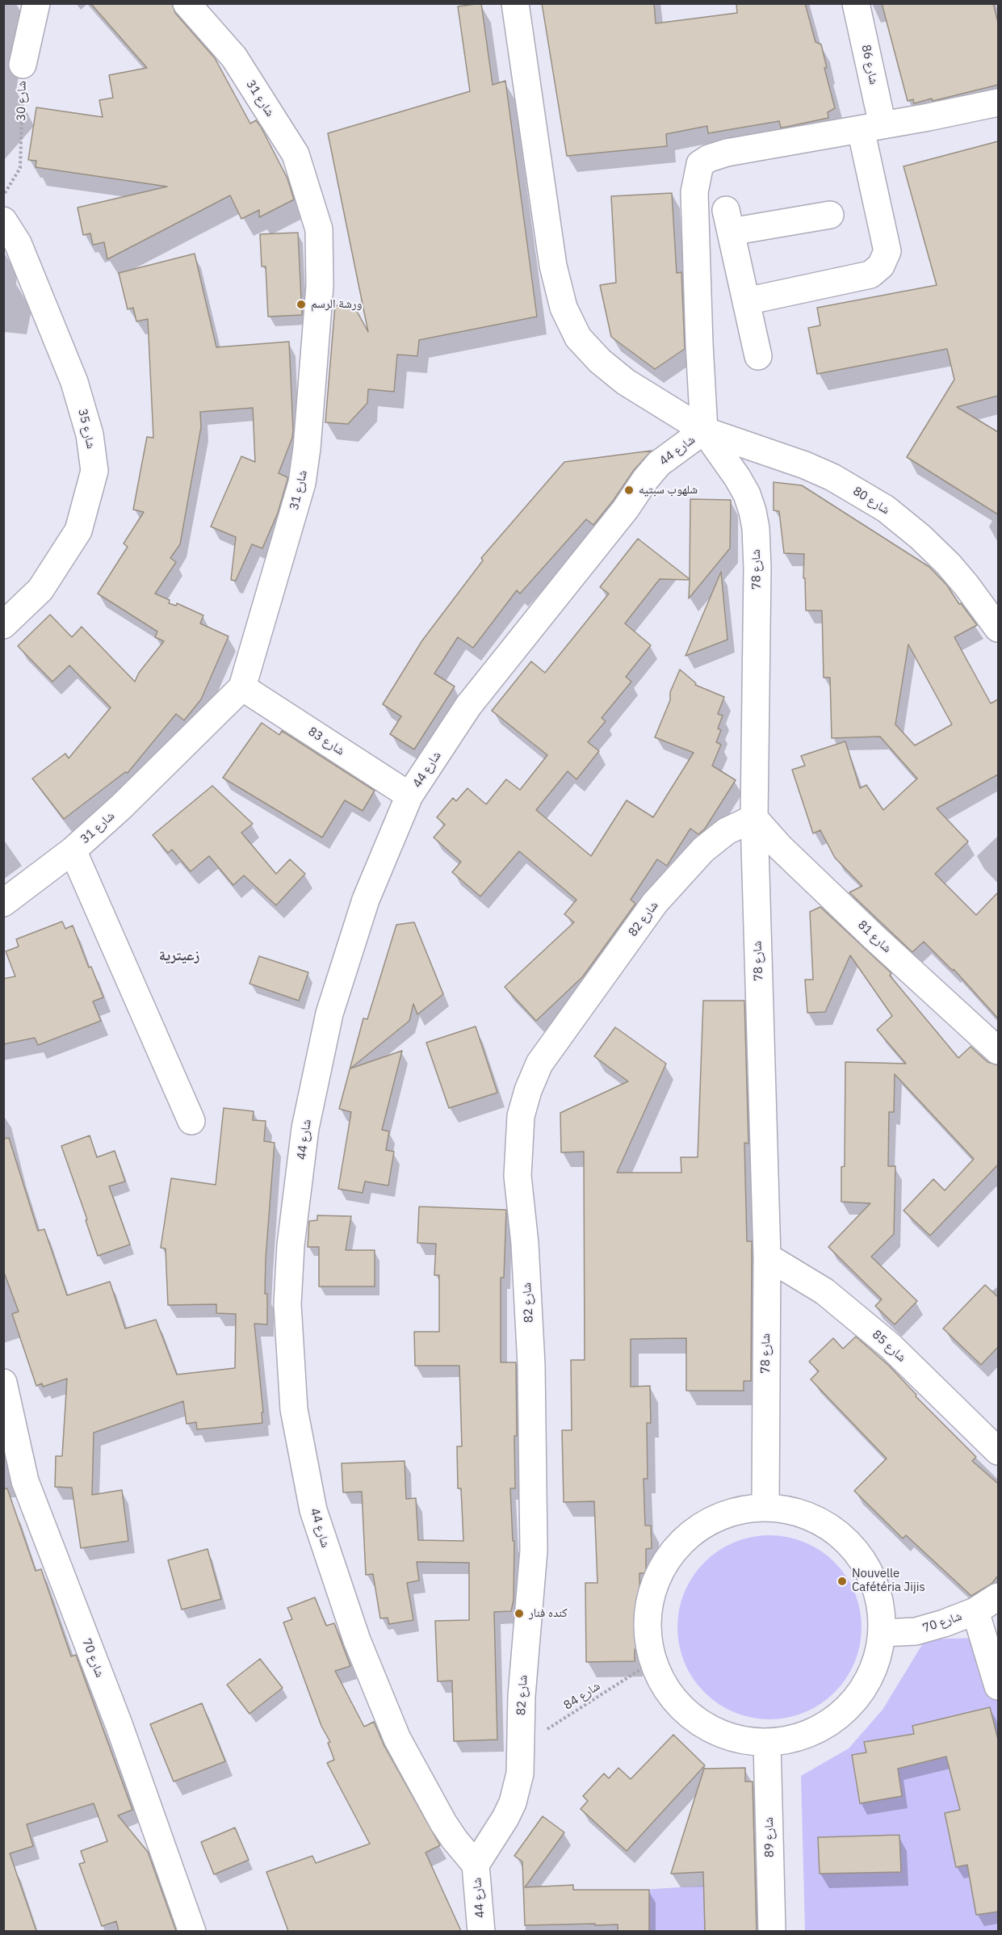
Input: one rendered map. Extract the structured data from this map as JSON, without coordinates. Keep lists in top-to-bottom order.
{
  "streets": {
    "street": [
      "شارع 86",
      "شارع 31",
      "شارع 30",
      "شارع 35",
      "شارع 44",
      "شارع 80",
      "شارع 78",
      "شارع 83",
      "شارع 82",
      "شارع 81",
      "شارع 85",
      "شارع 70",
      "شارع 89"
    ],
    "path": ["شارع 84"]
  },
  "crossings": [
    ["شارع 31", "شارع 83"],
    ["شارع 44", "شارع 80"],
    ["شارع 44", "شارع 78"],
    ["شارع 44", "شارع 83"],
    ["شارع 44", "شارع 82"],
    ["شارع 80", "شارع 78"],
    ["شارع 78", "شارع 82"],
    ["شارع 78", "شارع 81"],
    ["شارع 78", "شارع 85"],
    ["شارع 82", "شارع 81"],
    ["شارع 82", "شارع 84"]
  ],
  "districts": ["زعيترية"],
  "places": [
    "ورشة الرسم",
    "شلهوب سبتيه",
    "Nouvelle Cafétéria Jijis",
    "كنده فنار"
  ]
}
